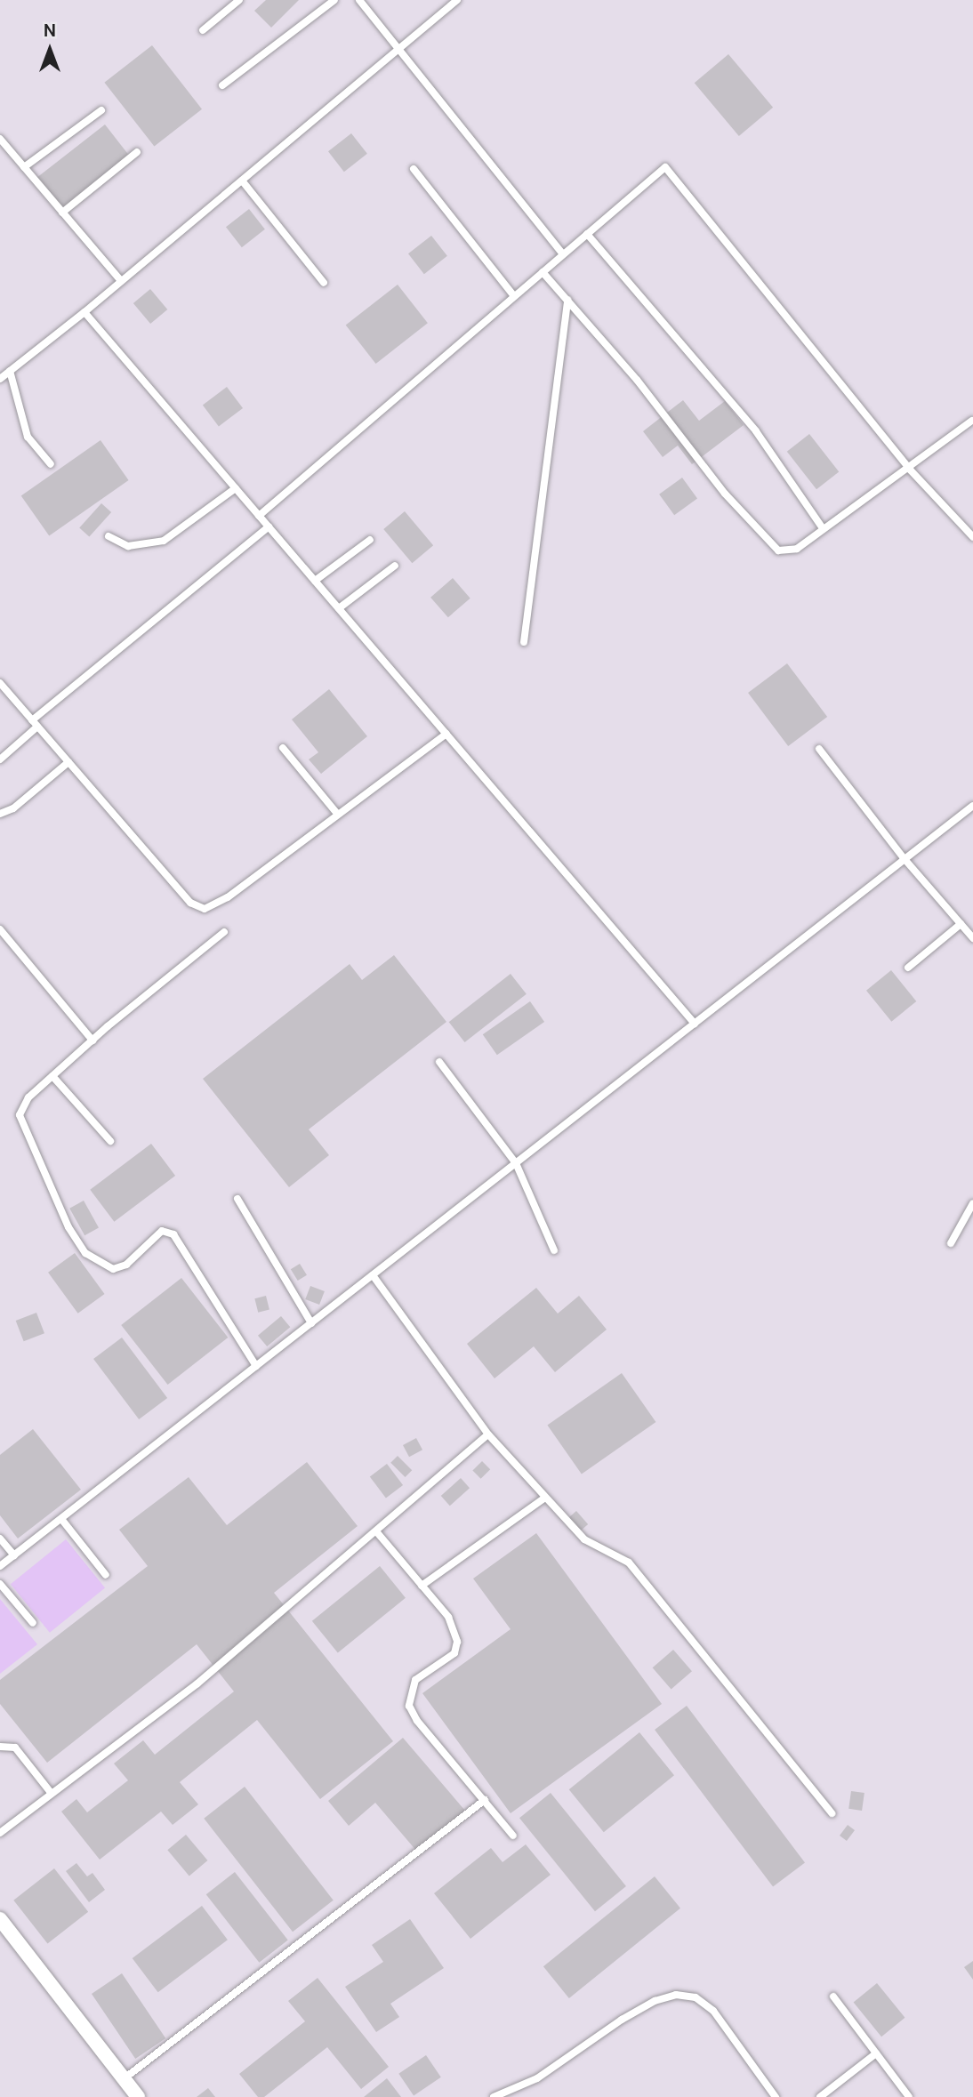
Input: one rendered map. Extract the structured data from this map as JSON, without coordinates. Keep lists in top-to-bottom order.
{
  "north": "top"
}
